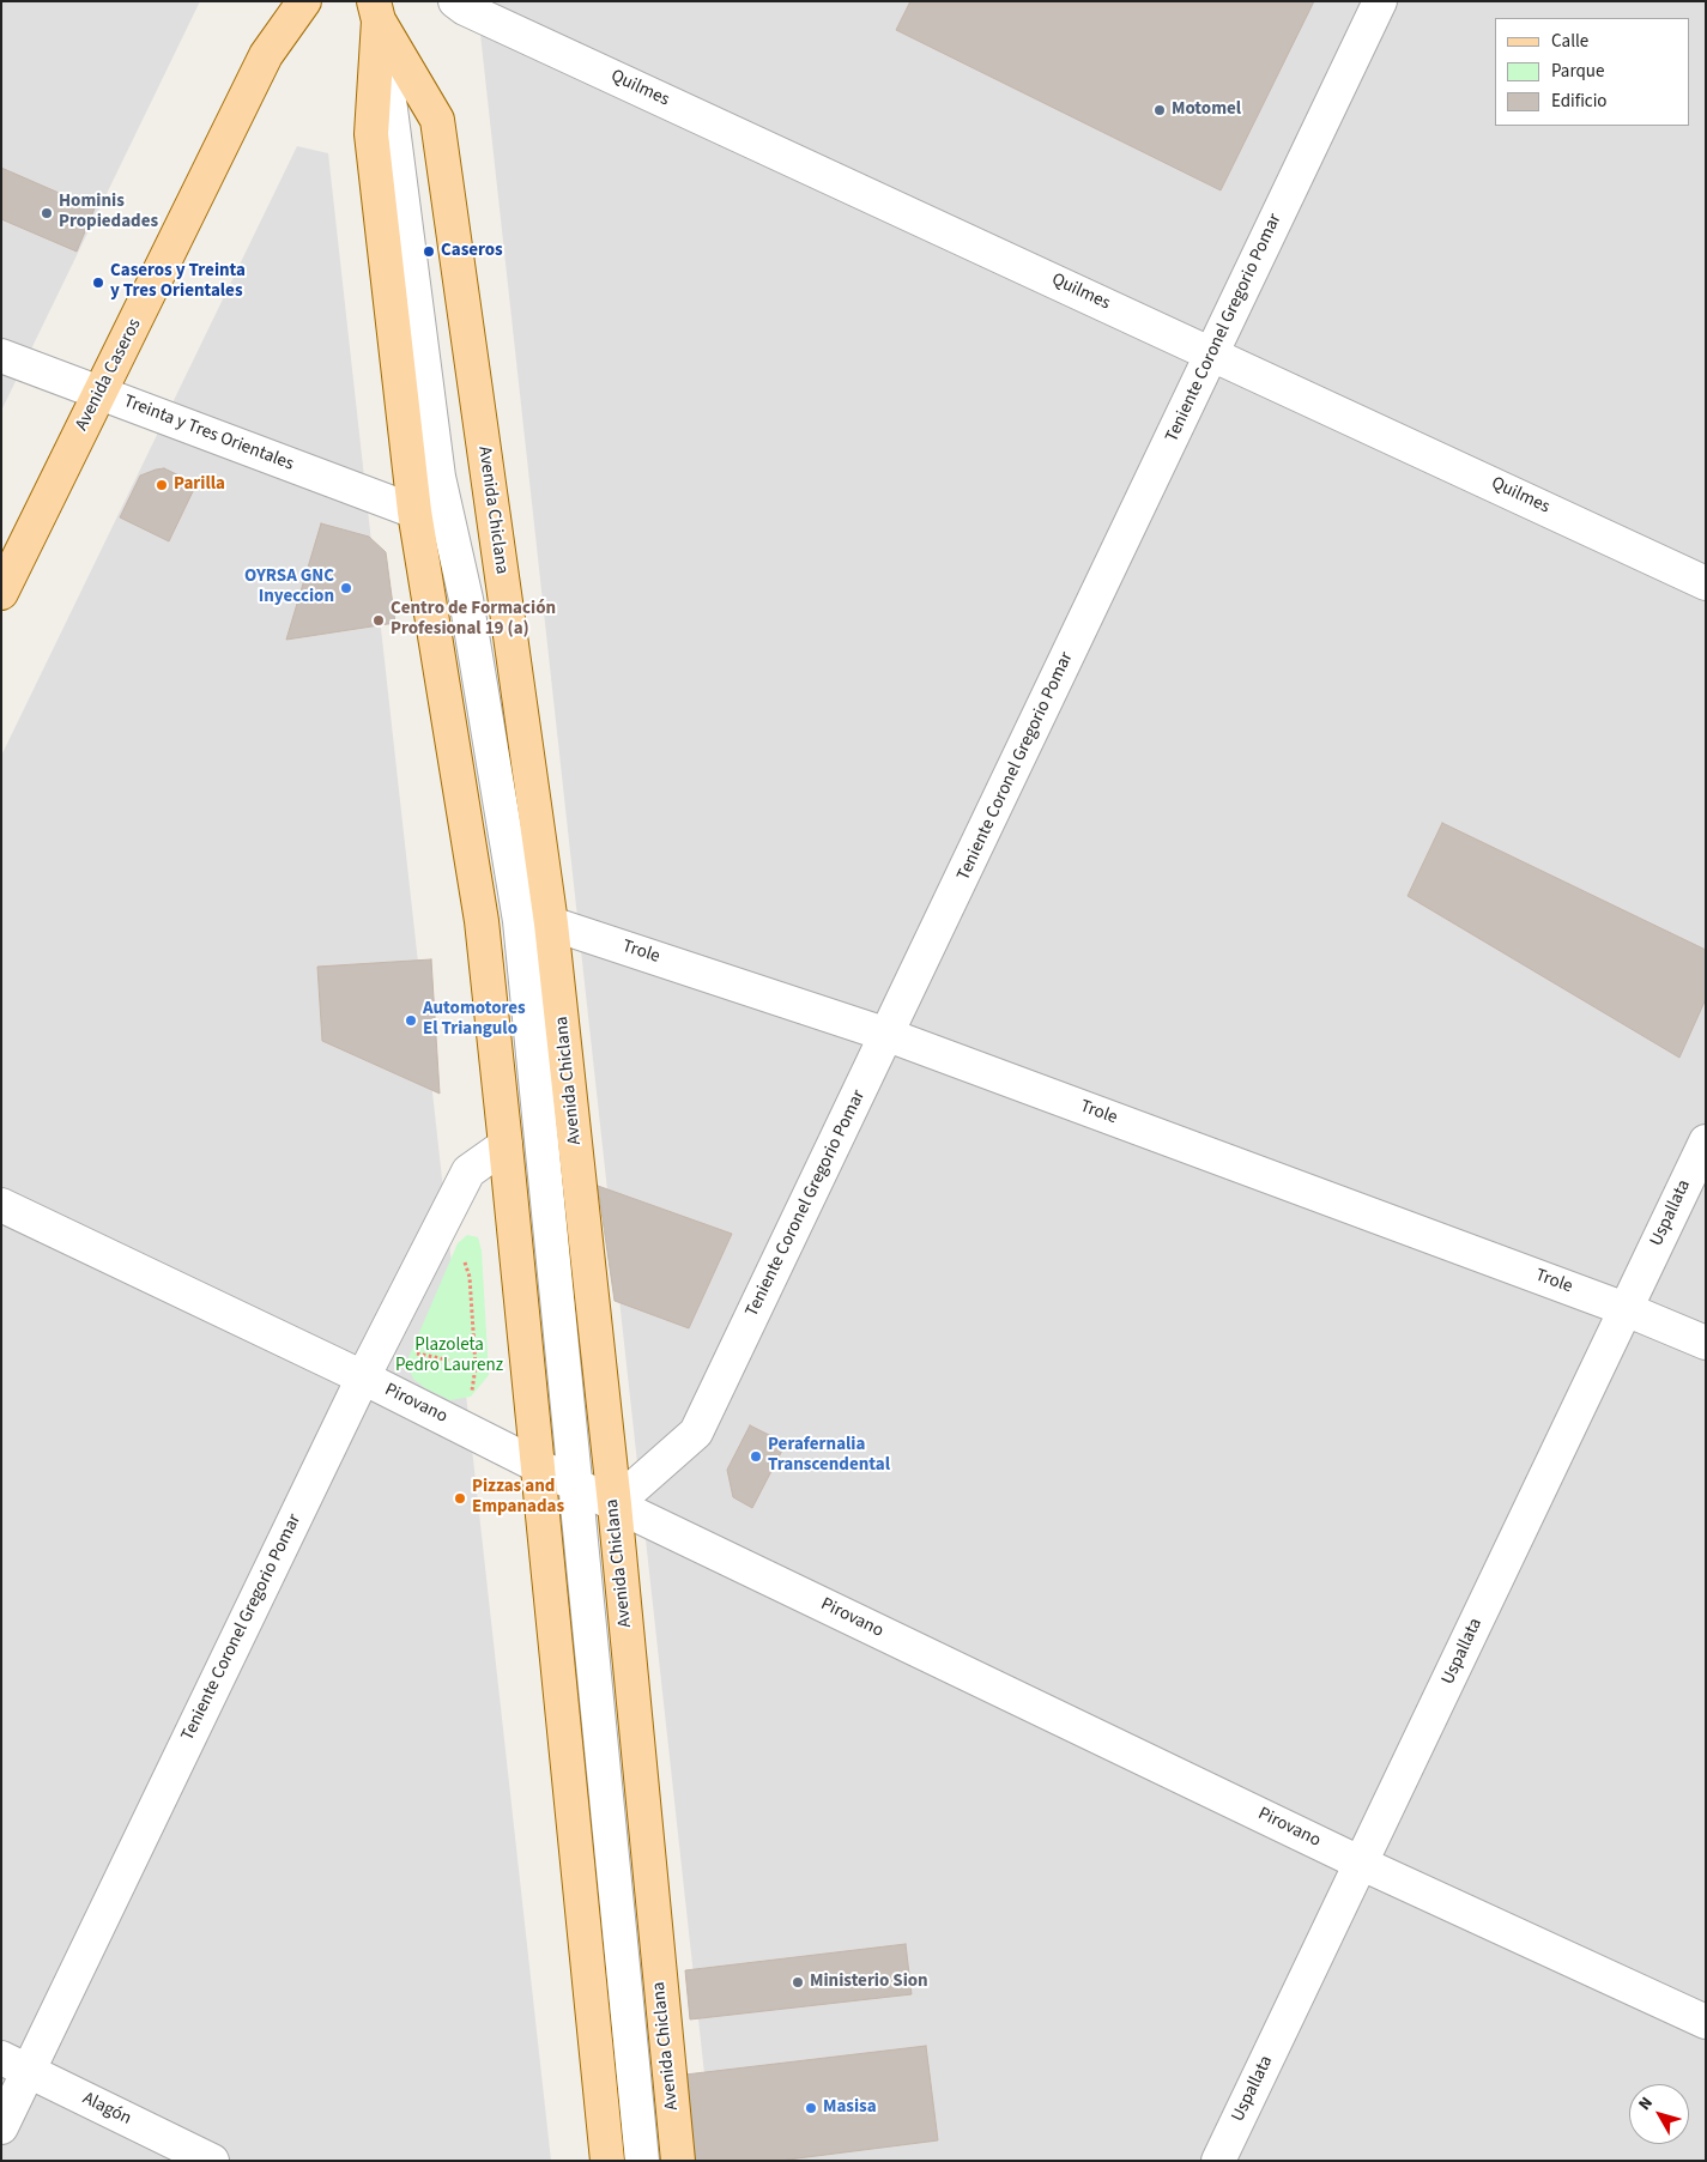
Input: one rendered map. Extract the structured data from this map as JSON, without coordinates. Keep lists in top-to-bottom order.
{
  "streets": {
    "main road": ["Avenida Caseros", "Avenida Chiclana"],
    "street": [
      "Quilmes",
      "Teniente Coronel Gregorio Pomar",
      "Treinta y Tres Orientales",
      "Trole",
      "Uspallata",
      "Pirovano",
      "Alagón"
    ]
  },
  "crossings": [
    ["Quilmes", "Teniente Coronel Gregorio Pomar"],
    ["Teniente Coronel Gregorio Pomar", "Avenida Chiclana"],
    ["Teniente Coronel Gregorio Pomar", "Trole"],
    ["Teniente Coronel Gregorio Pomar", "Pirovano"],
    ["Teniente Coronel Gregorio Pomar", "Alagón"],
    ["Avenida Caseros", "Treinta y Tres Orientales"],
    ["Avenida Chiclana", "Trole"],
    ["Avenida Chiclana", "Pirovano"],
    ["Trole", "Uspallata"],
    ["Uspallata", "Pirovano"]
  ],
  "parks": ["Plazoleta Pedro Laurenz"],
  "places": [
    "Motomel",
    "Hominis Propiedades",
    "Caseros",
    "Caseros y Treinta y Tres Orientales",
    "Parilla",
    "OYRSA GNC Inyeccion",
    "Centro de Formación Profesional 19 (a)",
    "Automotores El Triangulo",
    "Perafernalia Transcendental",
    "Pizzas and Empanadas",
    "Ministerio Sion",
    "Masisa"
  ],
  "legend": ["Calle", "Parque", "Edificio"],
  "north": "top left"
}
